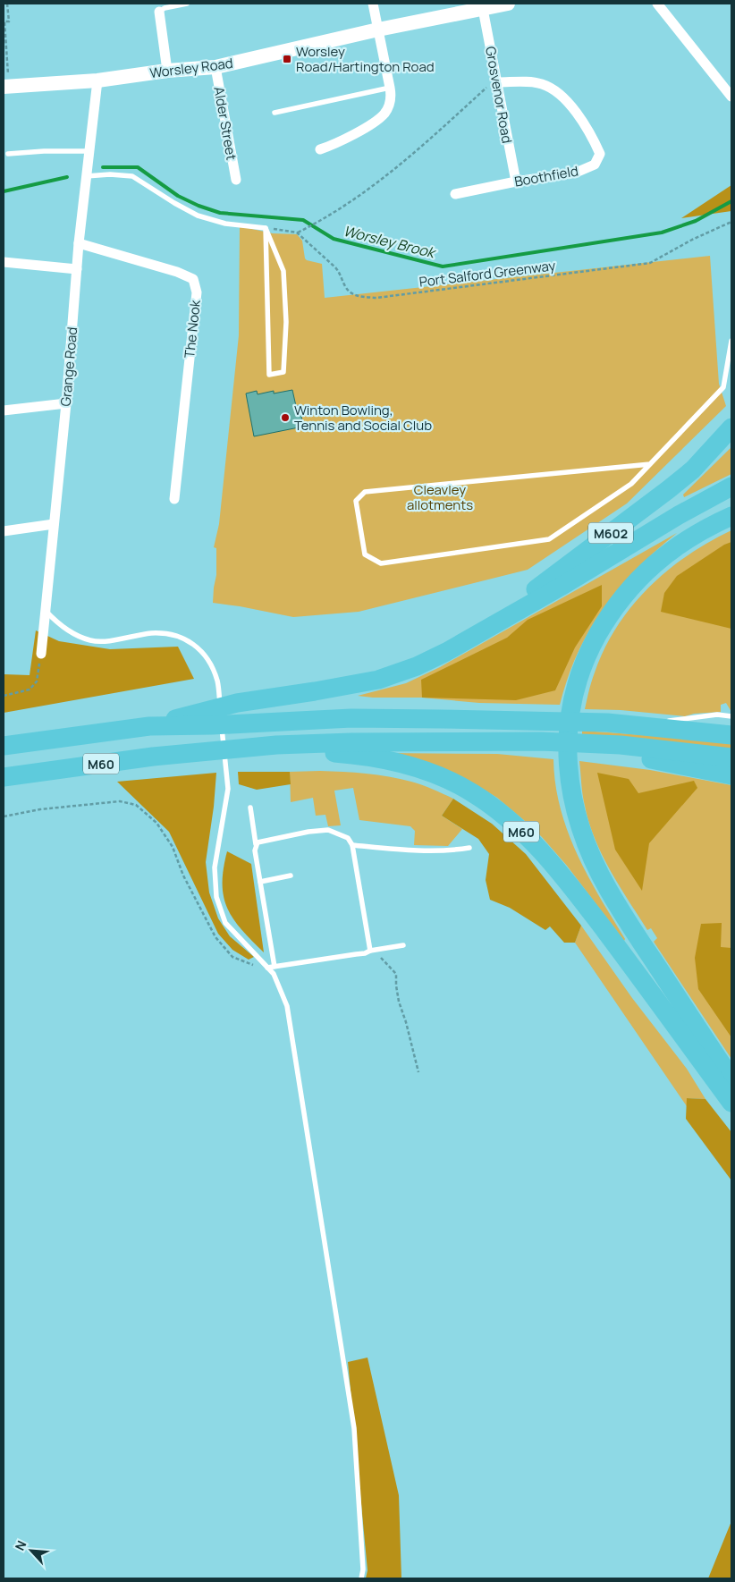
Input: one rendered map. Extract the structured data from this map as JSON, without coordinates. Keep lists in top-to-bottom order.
{
  "streets": {
    "highway": ["M602", "M60"],
    "main road": ["Worsley Road"],
    "street": [
      "Grosvenor Road",
      "Alder Street",
      "Boothfield",
      "The Nook",
      "Grange Road"
    ],
    "path": ["Port Salford Greenway"]
  },
  "crossings": [
    ["Worsley Road", "Grosvenor Road"],
    ["Worsley Road", "Alder Street"],
    ["Worsley Road", "Grange Road"],
    ["Grosvenor Road", "Boothfield"],
    ["The Nook", "Grange Road"],
    ["M602", "M60"]
  ],
  "water": ["Worsley Brook"],
  "parks": ["Cleavley allotments"],
  "places": {
    "transit": ["Worsley Road/Hartington Road"],
    "other": ["Winton Bowling, Tennis and Social Club"]
  },
  "north": "top left"
}
